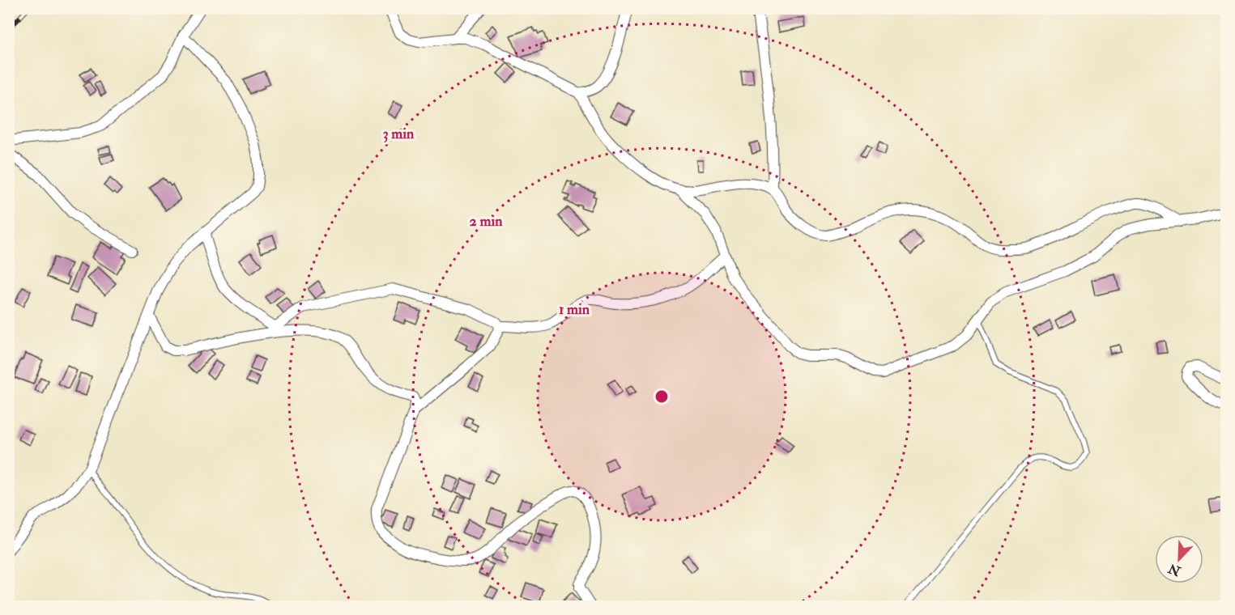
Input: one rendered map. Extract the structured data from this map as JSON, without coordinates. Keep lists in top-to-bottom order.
{
  "north": "bottom left",
  "rings": ["3 min", "2 min", "1 min"]
}
